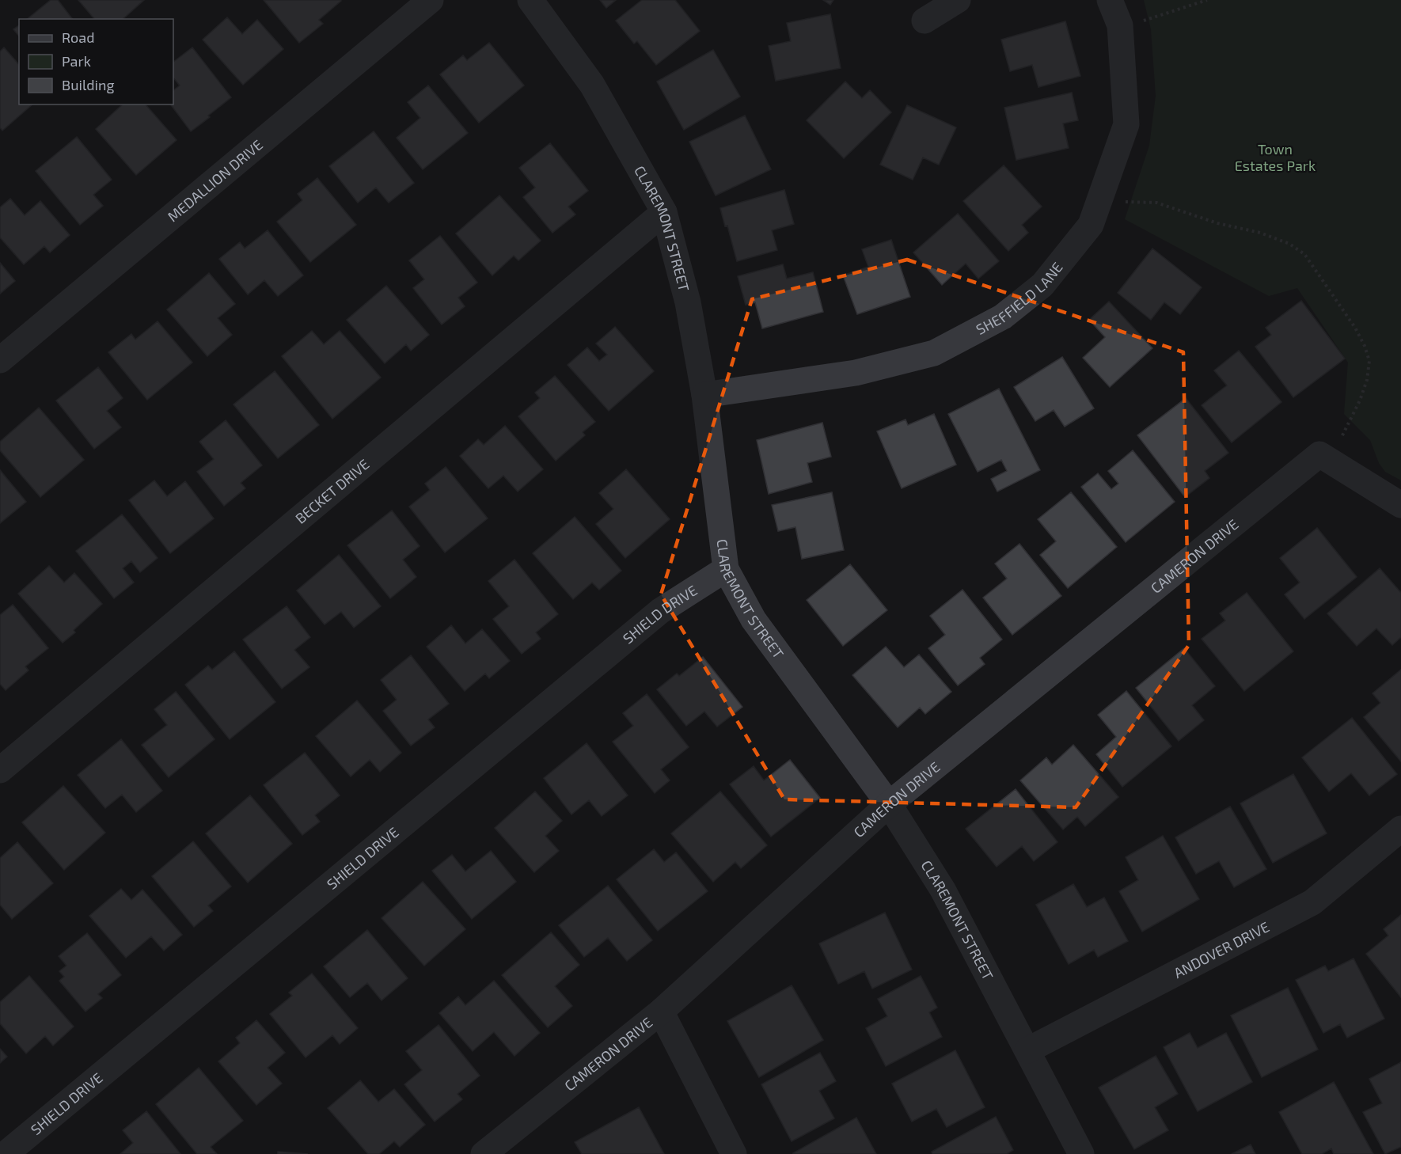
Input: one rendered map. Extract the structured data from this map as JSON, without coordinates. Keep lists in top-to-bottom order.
{
  "streets": {
    "street": [
      "MEDALLION DRIVE",
      "CLAREMONT STREET",
      "SHEFFIELD LANE",
      "BECKET DRIVE",
      "CAMERON DRIVE",
      "SHIELD DRIVE",
      "ANDOVER DRIVE"
    ]
  },
  "crossings": [
    ["CLAREMONT STREET", "SHEFFIELD LANE"],
    ["CLAREMONT STREET", "BECKET DRIVE"],
    ["CLAREMONT STREET", "CAMERON DRIVE"],
    ["CLAREMONT STREET", "SHIELD DRIVE"],
    ["CLAREMONT STREET", "ANDOVER DRIVE"]
  ],
  "parks": ["Town Estates Park"],
  "legend": ["Road", "Park", "Building"]
}
